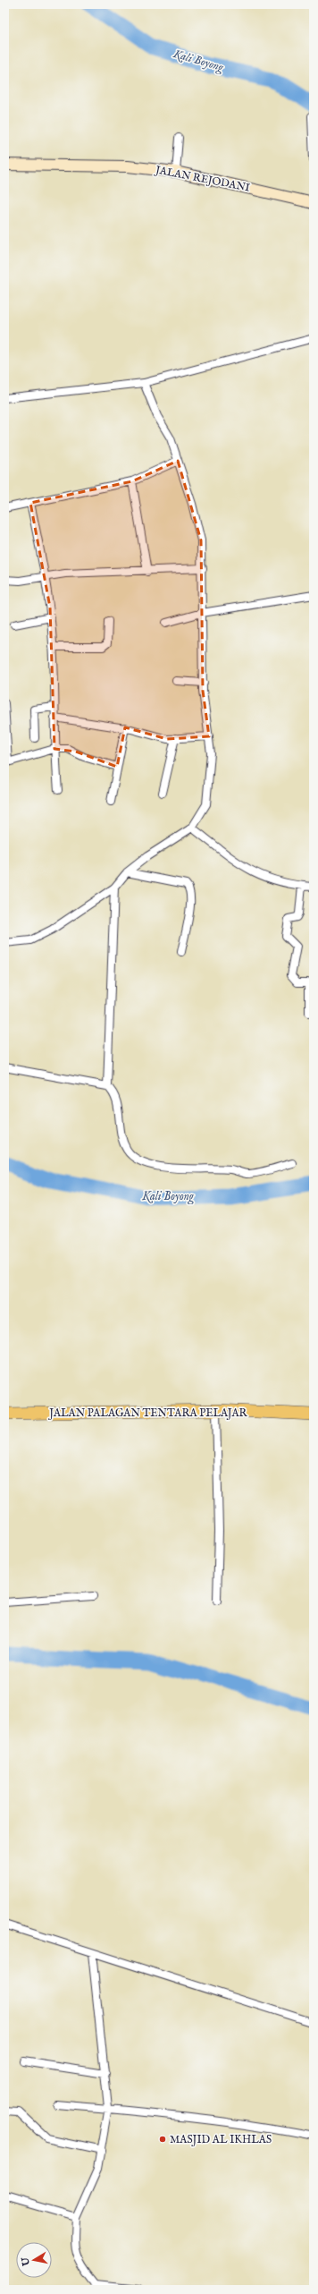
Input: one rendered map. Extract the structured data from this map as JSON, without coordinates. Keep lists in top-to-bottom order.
{
  "streets": {
    "main road": ["JALAN REJODANI", "JALAN PALAGAN TENTARA PELAJAR"]
  },
  "water": ["Kali Boyong"],
  "places": ["MASJID AL IKHLAS"],
  "north": "left"
}
